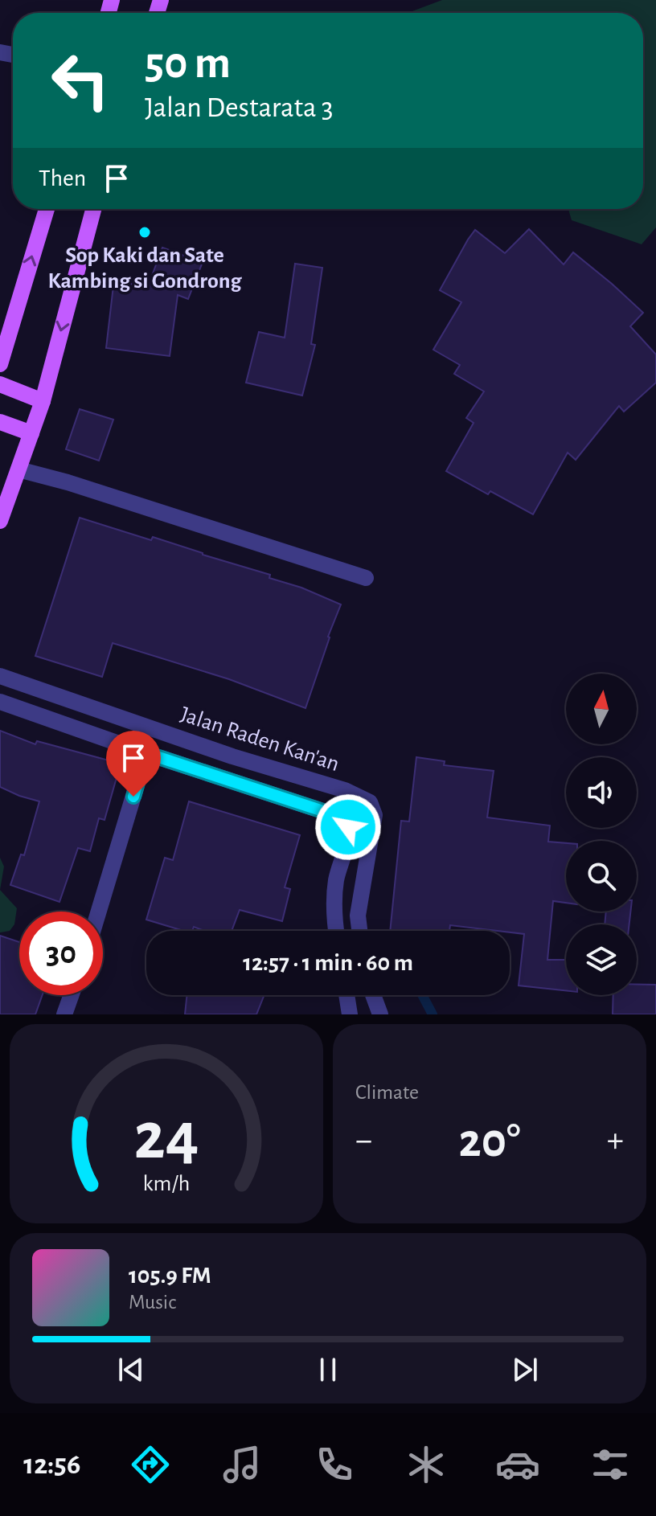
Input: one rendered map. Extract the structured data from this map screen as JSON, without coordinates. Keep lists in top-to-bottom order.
{
  "streets": {
    "street": ["Jalan Raden Kan'an"]
  },
  "places": ["Sop Kaki dan Sate Kambing si Gondrong"],
  "north": "top",
  "page": {
    "turn": ["50 m", "Jalan Destarata 3"],
    "then": "Then",
    "limit": "30",
    "trip": "12:57 · 1 min · 60 m",
    "tile": "Climate",
    "heat": ["−", "20°", "+"],
    "song": ["105.9 FM", "Music"],
    "tabs": "12:56",
    "gauge": ["24", "km/h"]
  }
}
